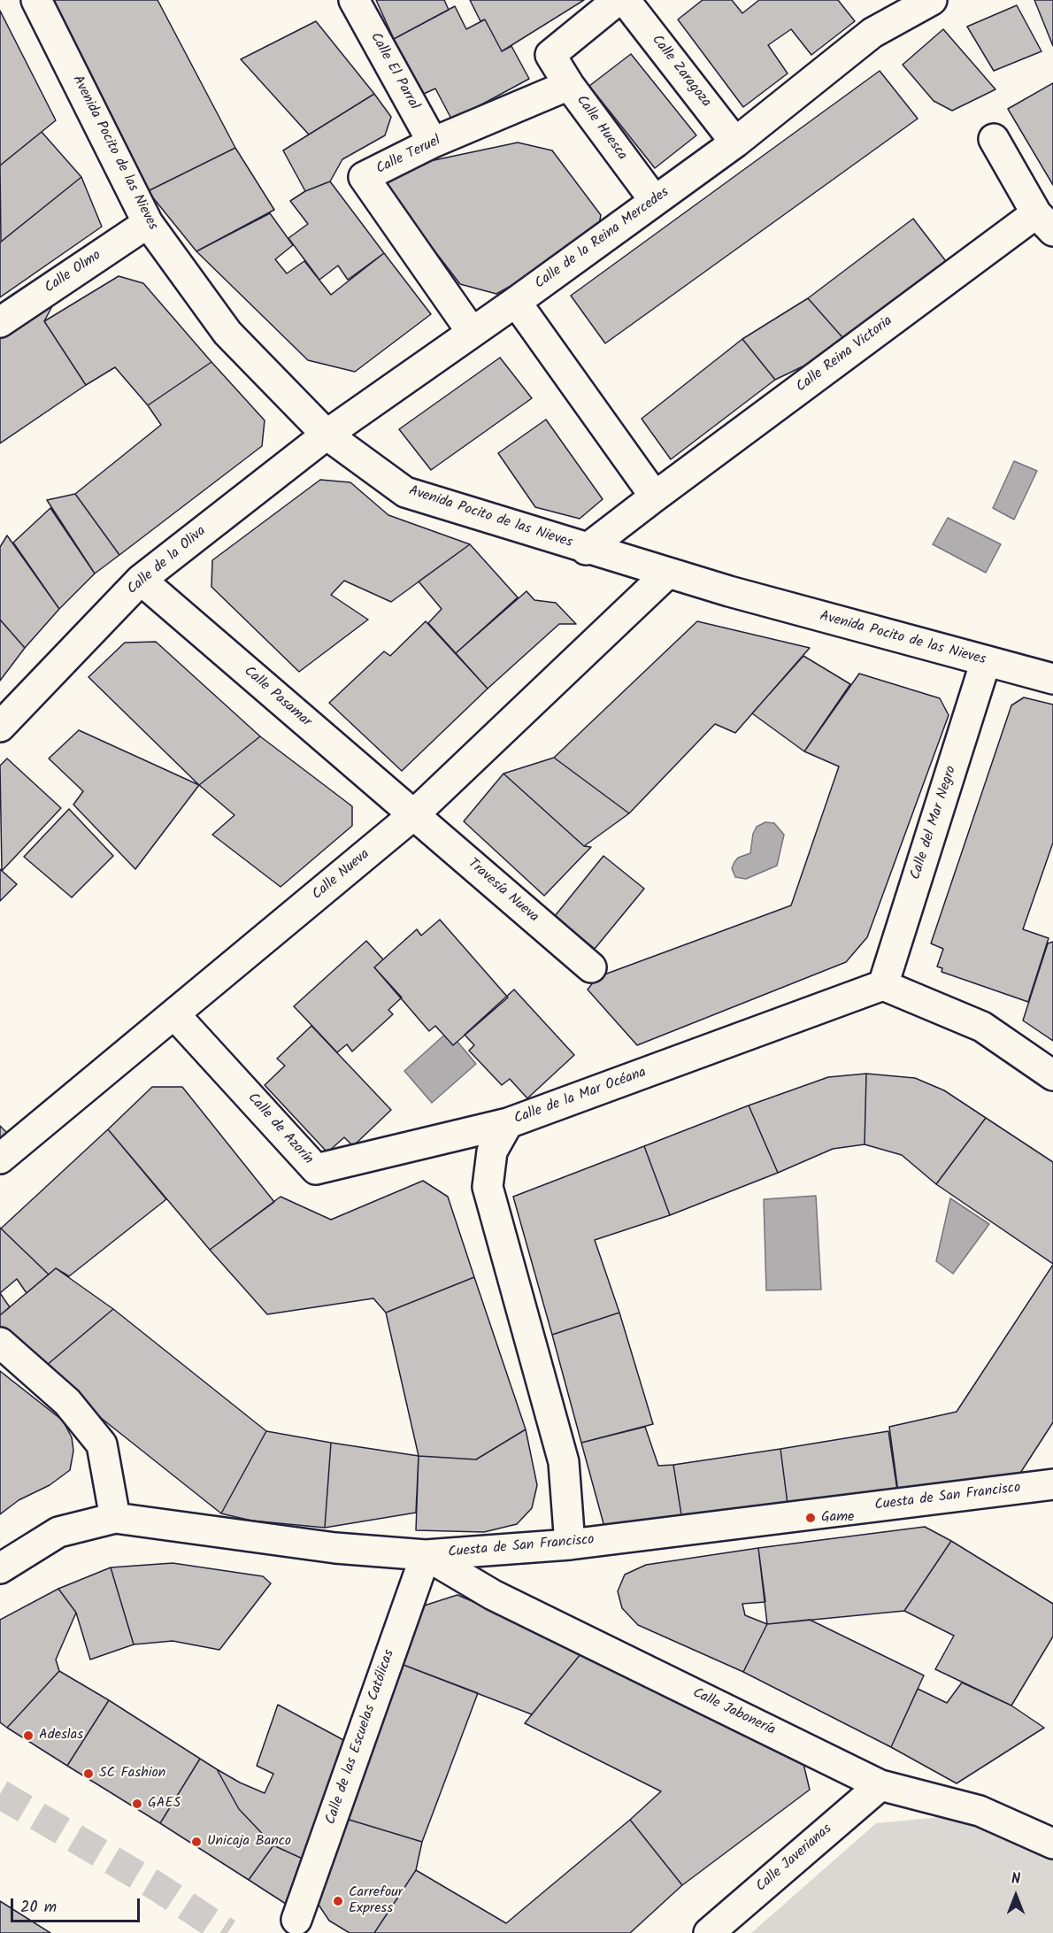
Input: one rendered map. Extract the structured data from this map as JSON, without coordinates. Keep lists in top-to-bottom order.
{
  "streets": {
    "street": [
      "Calle El Parral",
      "Calle Zaragoza",
      "Calle Huesca",
      "Avenida Pocito de las Nieves",
      "Calle Teruel",
      "Calle de la Reina Mercedes",
      "Calle Olmo",
      "Calle Reina Victoria",
      "Calle de la Oliva",
      "Calle Pasamar",
      "Calle del Mar Negro",
      "Calle Nueva",
      "Travesía Nueva",
      "Calle de la Mar Océana",
      "Calle de Azorín",
      "Cuesta de San Francisco",
      "Calle Jabonería",
      "Calle de las Escuelas Católicas",
      "Calle Javerianas"
    ]
  },
  "crossings": [
    ["Calle El Parral", "Calle Teruel"],
    ["Calle Zaragoza", "Calle de la Reina Mercedes"],
    ["Calle Huesca", "Calle Teruel"],
    ["Calle Huesca", "Calle de la Reina Mercedes"],
    ["Avenida Pocito de las Nieves", "Calle de la Reina Mercedes"],
    ["Avenida Pocito de las Nieves", "Calle Olmo"],
    ["Avenida Pocito de las Nieves", "Calle de la Oliva"],
    ["Avenida Pocito de las Nieves", "Calle del Mar Negro"],
    ["Avenida Pocito de las Nieves", "Calle Nueva"],
    ["Calle Teruel", "Calle de la Reina Mercedes"],
    ["Calle de la Reina Mercedes", "Calle de la Oliva"],
    ["Calle de la Oliva", "Calle Pasamar"],
    ["Calle Pasamar", "Calle Nueva"],
    ["Calle Pasamar", "Travesía Nueva"],
    ["Calle del Mar Negro", "Calle de la Mar Océana"],
    ["Calle Nueva", "Travesía Nueva"],
    ["Calle Nueva", "Calle de Azorín"],
    ["Calle de la Mar Océana", "Calle de Azorín"],
    ["Calle de la Mar Océana", "Cuesta de San Francisco"],
    ["Cuesta de San Francisco", "Calle Jabonería"],
    ["Cuesta de San Francisco", "Calle de las Escuelas Católicas"],
    ["Calle Jabonería", "Calle de las Escuelas Católicas"],
    ["Calle Jabonería", "Calle Javerianas"]
  ],
  "places": [
    "Game",
    "Adeslas",
    "SC Fashion",
    "GAES",
    "Unicaja Banco",
    "Carrefour Express"
  ],
  "scale_bar": "20 m",
  "north": "top"
}
